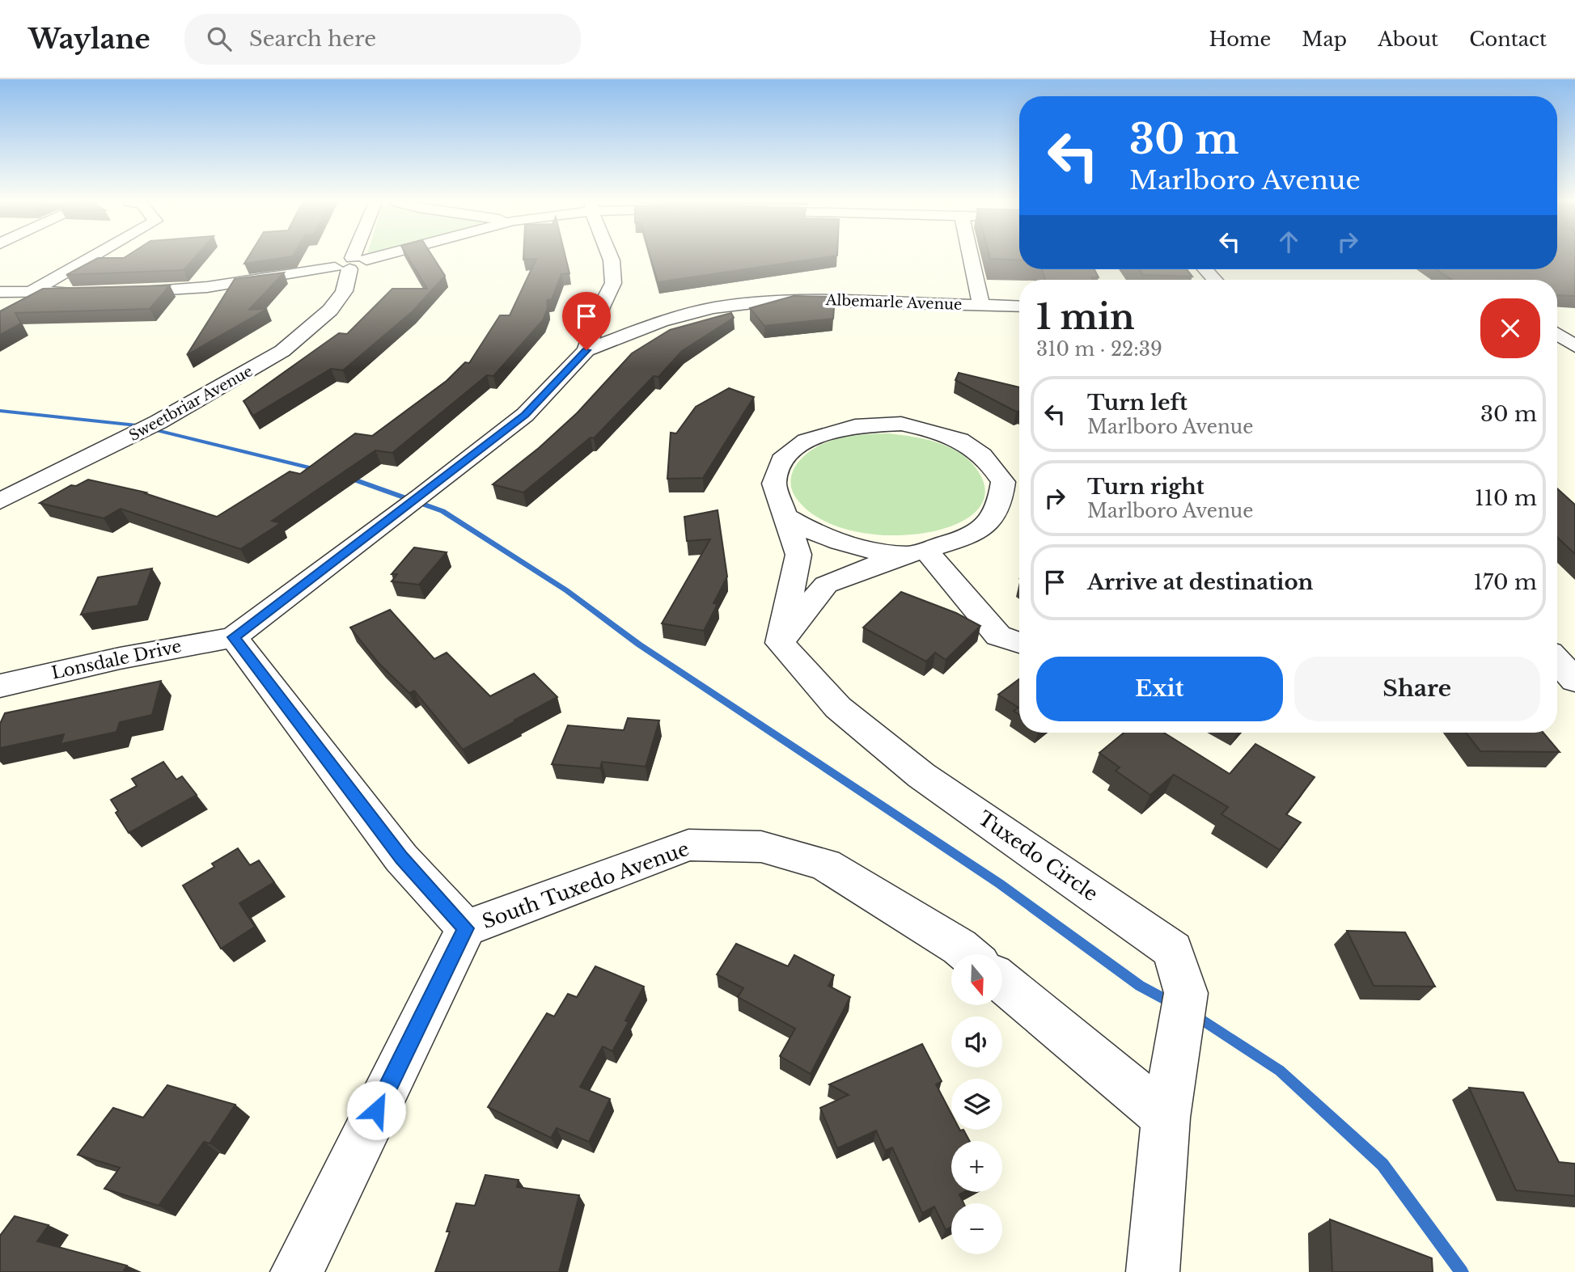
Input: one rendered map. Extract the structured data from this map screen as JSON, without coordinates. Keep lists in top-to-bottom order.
{
  "streets": {
    "street": [
      "Albemarle Avenue",
      "Sweetbriar Avenue",
      "Lonsdale Drive",
      "Tuxedo Circle",
      "South Tuxedo Avenue"
    ]
  },
  "north": "bottom",
  "page": {
    "header": "Waylane",
    "search": "Search here",
    "nav": [
      "Home",
      "Map",
      "About",
      "Contact"
    ],
    "turn": ["30 m", "Marlboro Avenue"],
    "heading": ["1 min", "310 m · 22:39"],
    "list": [
      {
        "name": "Turn left",
        "note": "Marlboro Avenue",
        "value": "30 m"
      },
      {
        "name": "Turn right",
        "note": "Marlboro Avenue",
        "value": "110 m"
      },
      {
        "name": "Arrive at destination",
        "value": "170 m"
      }
    ],
    "buttons": ["Exit", "Share"],
    "map_buttons": ["+", "−"]
  }
}
